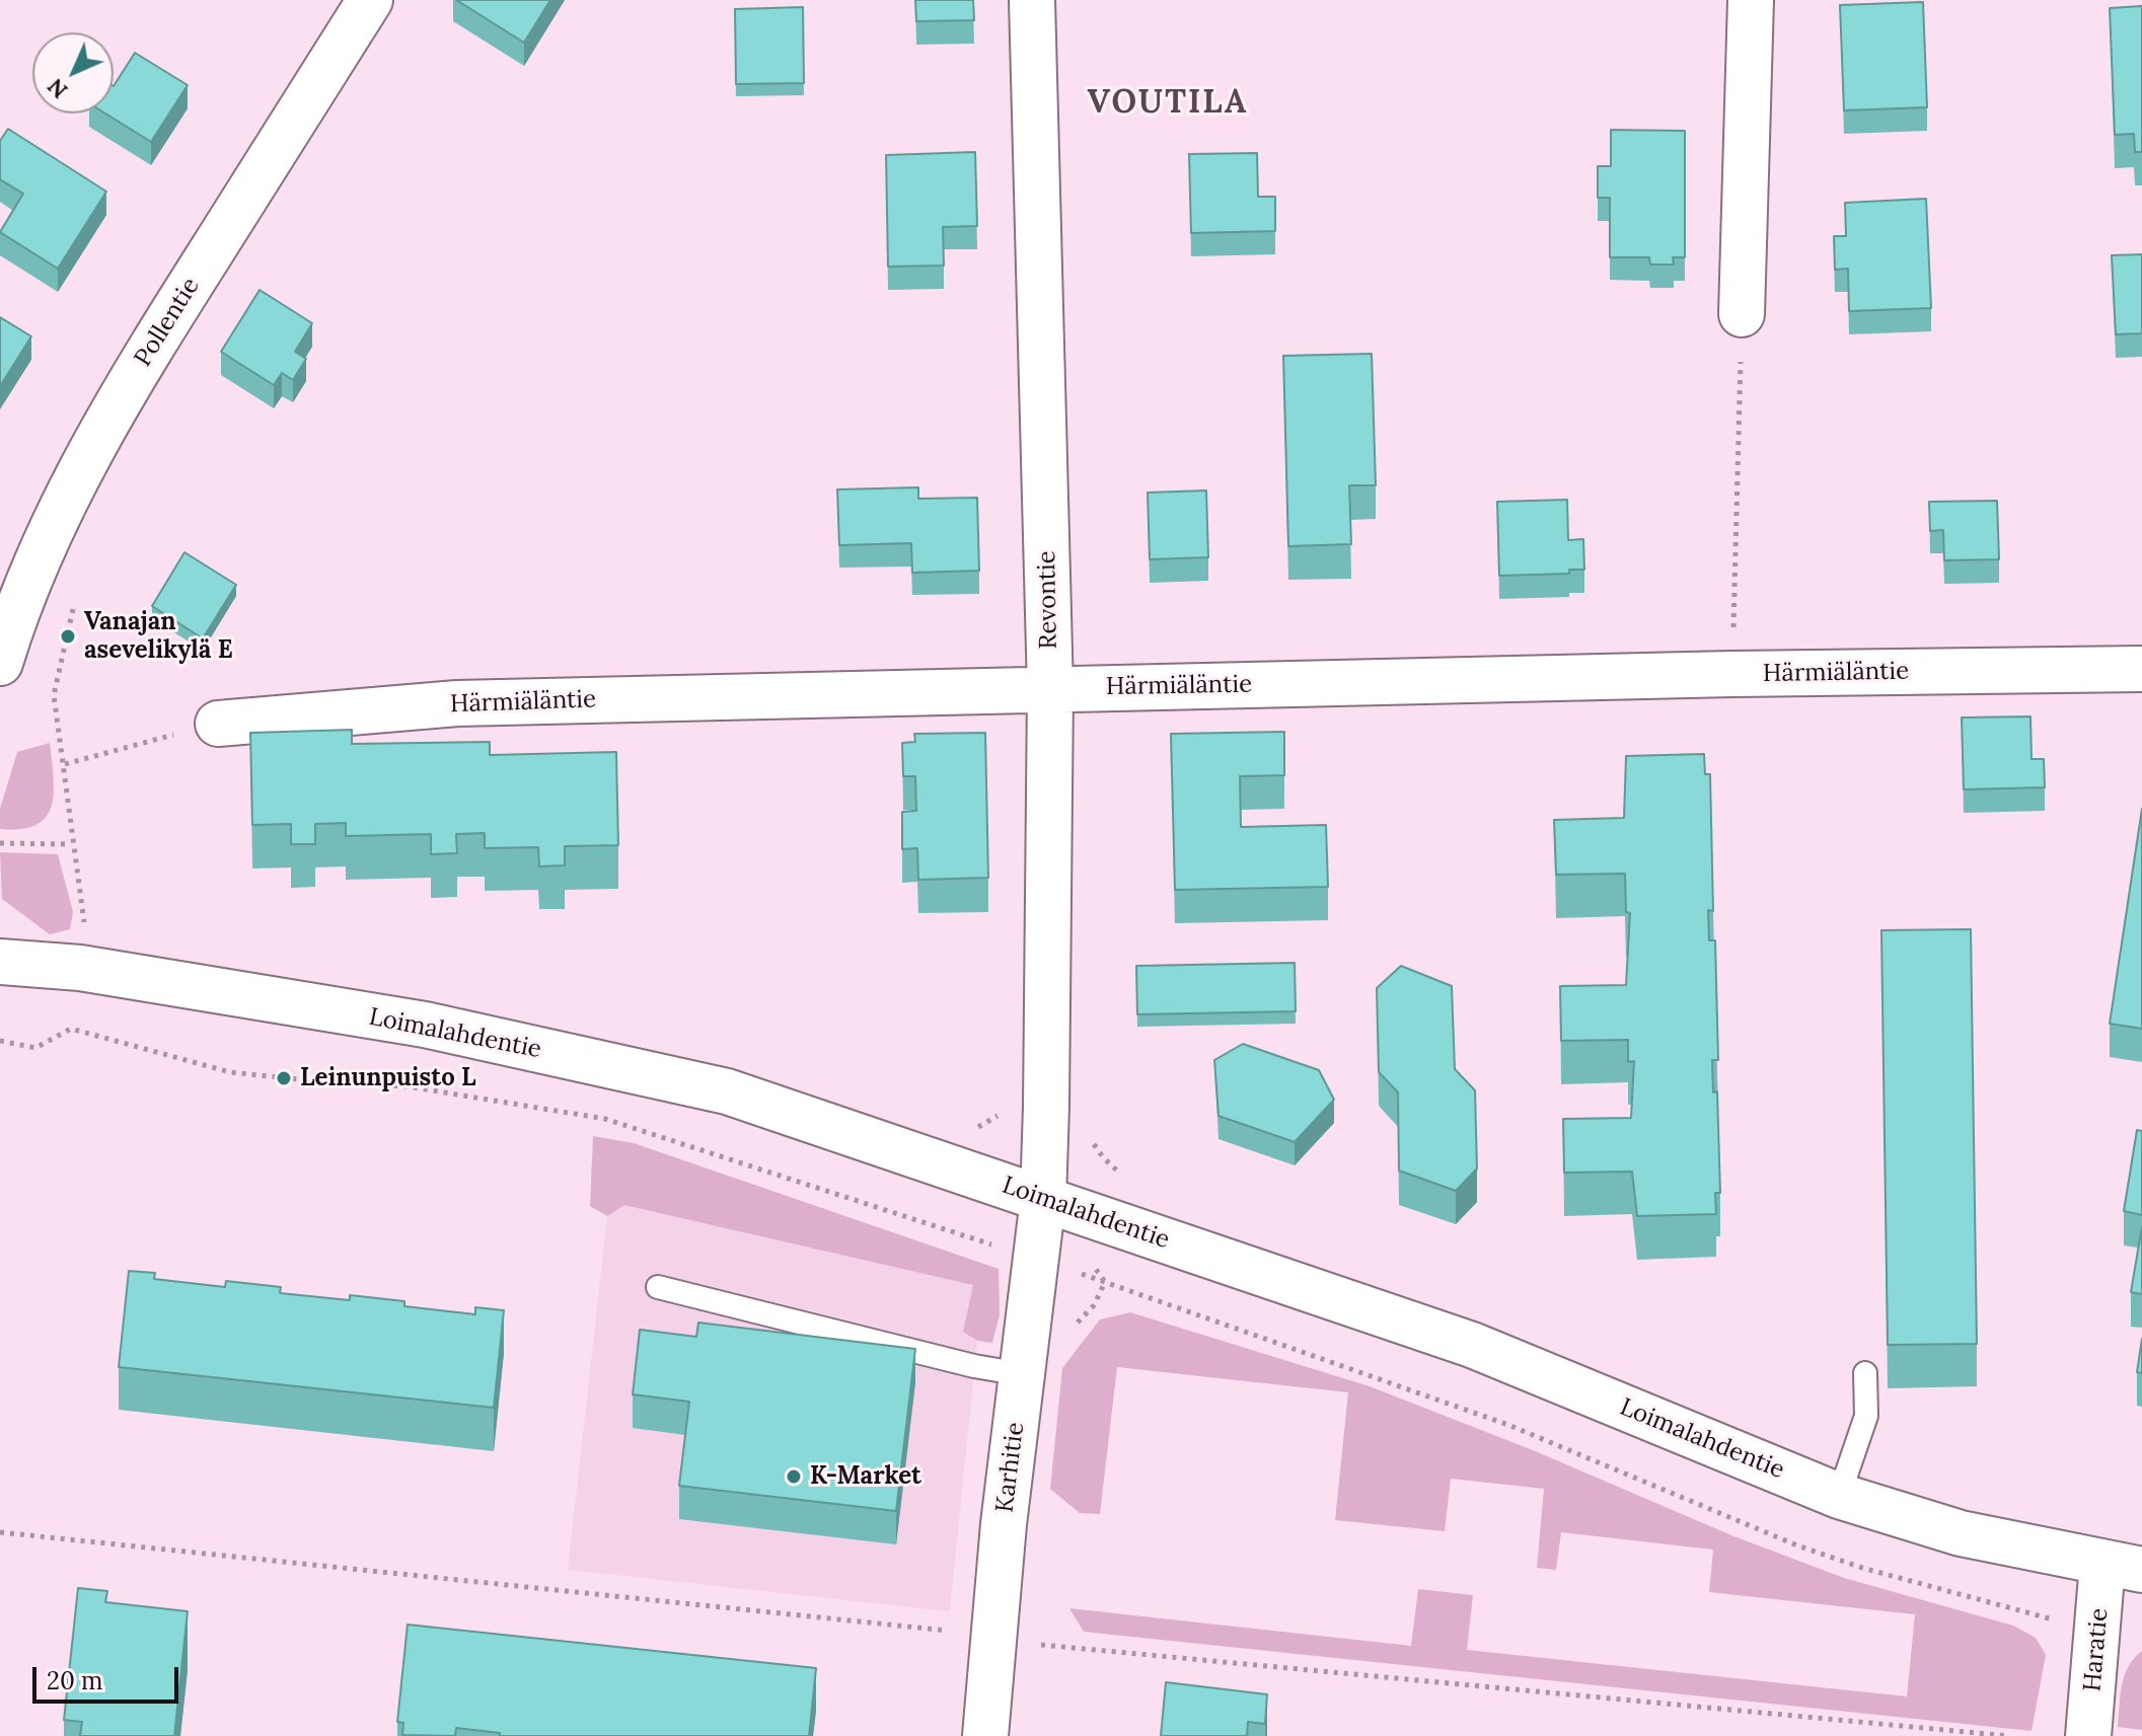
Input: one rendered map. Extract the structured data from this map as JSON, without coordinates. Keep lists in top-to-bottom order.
{
  "streets": {
    "street": [
      "Pollentie",
      "Revontie",
      "Härmiäläntie",
      "Loimalahdentie",
      "Karhitie",
      "Haratie"
    ]
  },
  "crossings": [
    ["Revontie", "Härmiäläntie"],
    ["Revontie", "Loimalahdentie"],
    ["Revontie", "Karhitie"],
    ["Loimalahdentie", "Karhitie"],
    ["Loimalahdentie", "Haratie"]
  ],
  "districts": ["VOUTILA"],
  "places": ["Vanajan asevelikylä E", "Leinunpuisto L", "K-Market"],
  "scale_bar": "20 m",
  "north": "bottom left"
}
